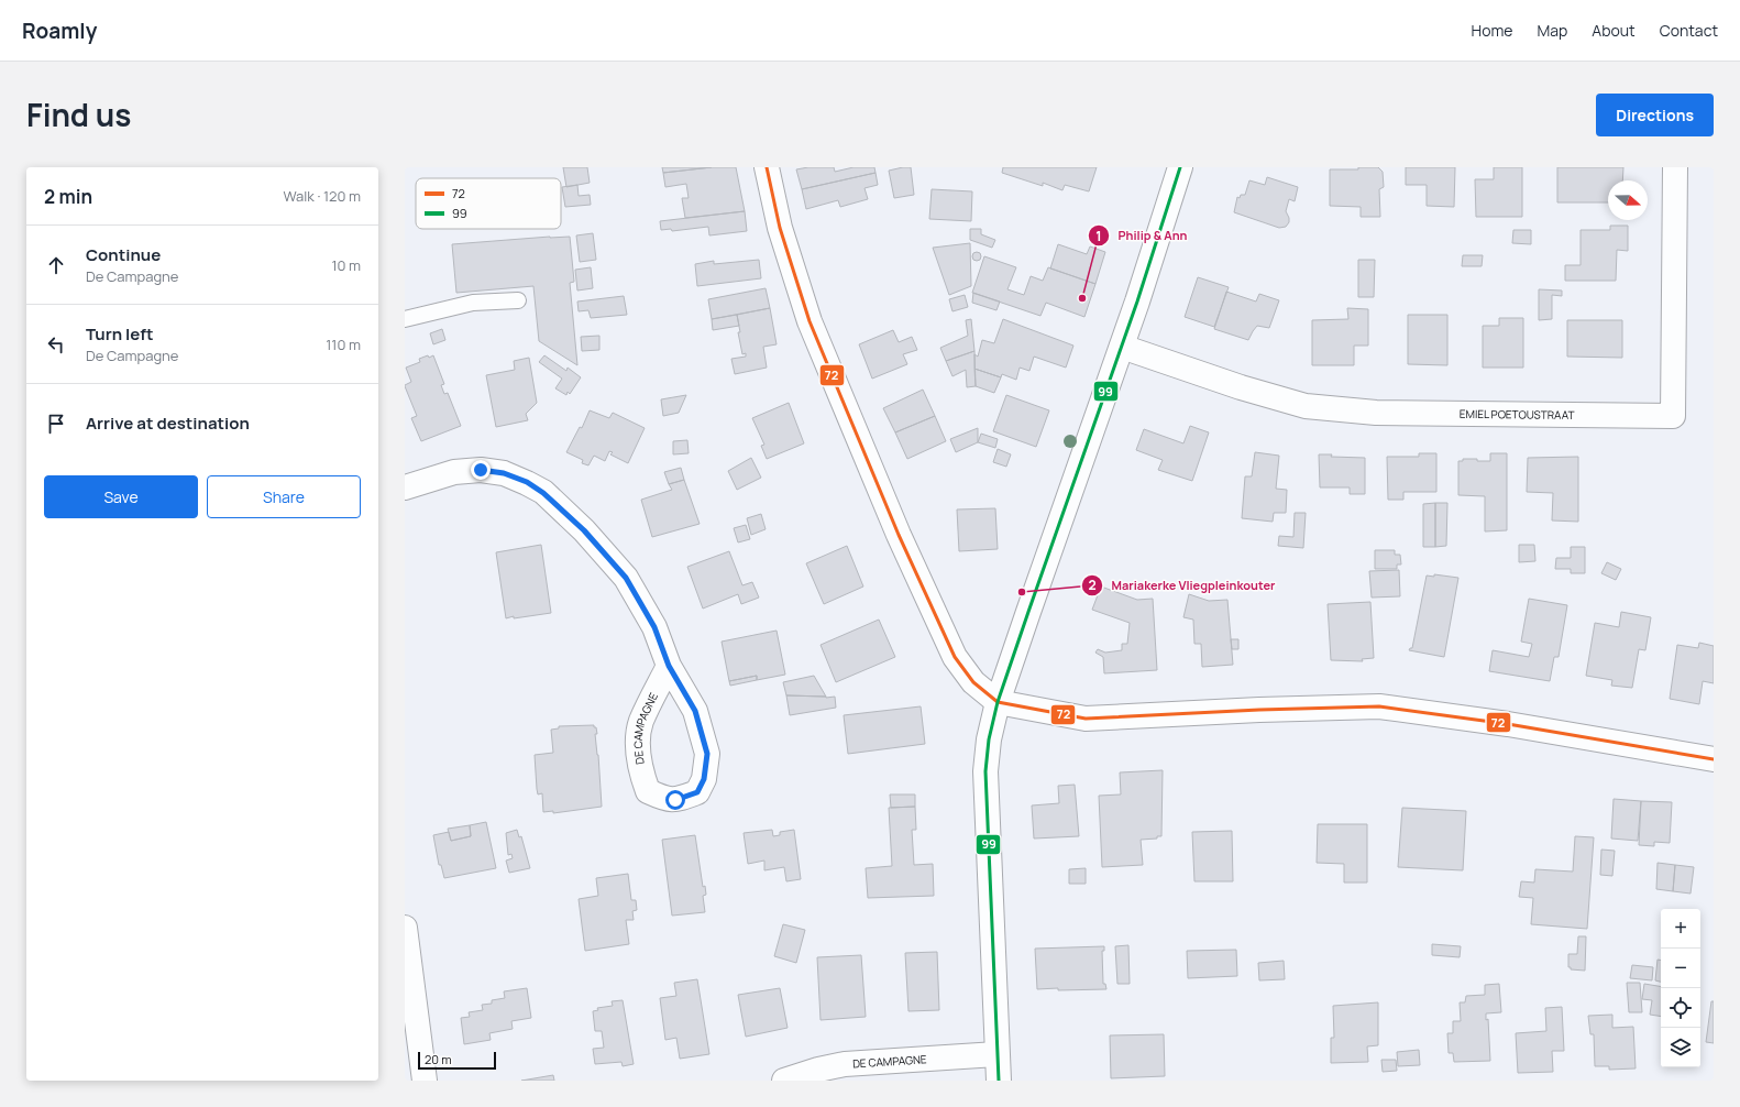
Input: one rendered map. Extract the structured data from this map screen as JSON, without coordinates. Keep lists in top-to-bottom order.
{
  "streets": {
    "street": ["EMIEL POETOUSTRAAT", "DE CAMPAGNE"]
  },
  "places": ["Philip & Ann", "Mariakerke Vliegpleinkouter"],
  "lines": ["transit line 72", "transit line 99"],
  "legend": ["72", "99"],
  "scale_bar": "20 m",
  "north": "right",
  "page": {
    "header": "Roamly",
    "nav": [
      "Home",
      "Map",
      "About",
      "Contact"
    ],
    "title": "Find us",
    "buttons": [
      "Directions",
      ["Save", "Share"]
    ],
    "heading": ["2 min", "Walk · 120 m"],
    "list": [
      ["Continue", "De Campagne", "10 m"],
      ["Turn left", "De Campagne", "110 m"],
      "Arrive at destination"
    ],
    "map_buttons": ["+", "−"],
    "scale": "20 m"
  }
}
